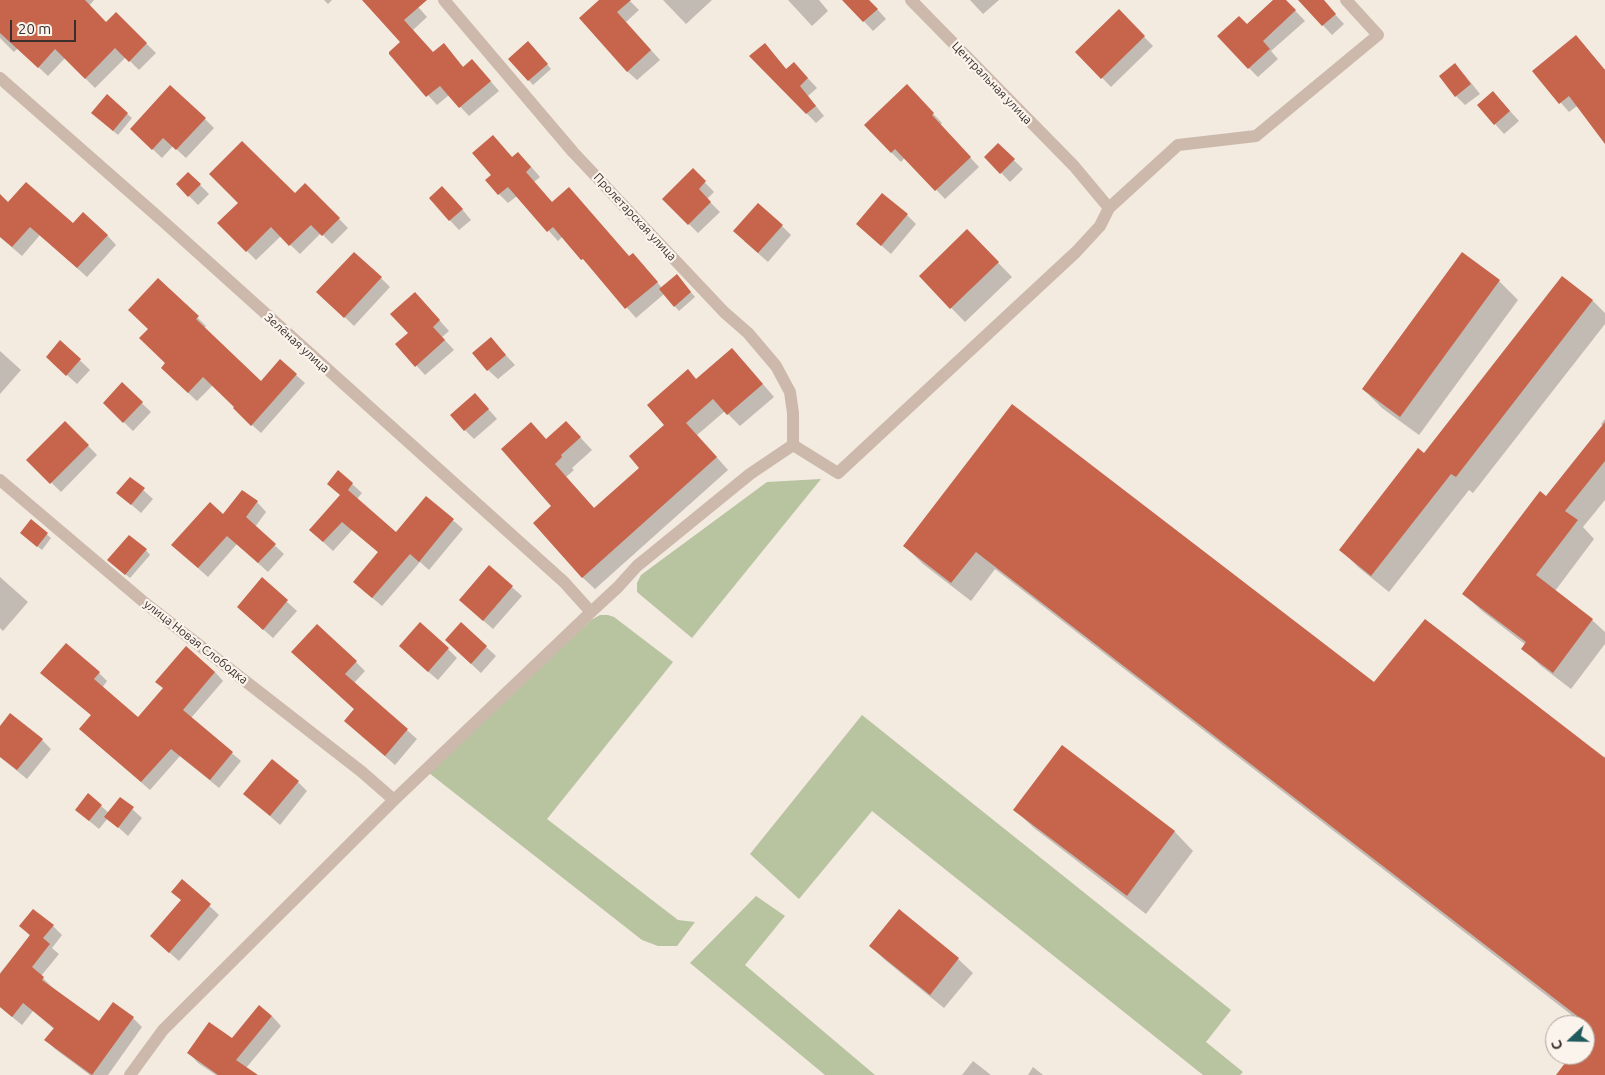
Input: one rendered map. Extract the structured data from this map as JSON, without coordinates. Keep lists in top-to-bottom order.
{
  "streets": {
    "street": [
      "Центральная улица",
      "Пролетарская улица",
      "Зелёная улица",
      "улица Новая Слободка"
    ]
  },
  "scale_bar": "20 m",
  "north": "left"
}
